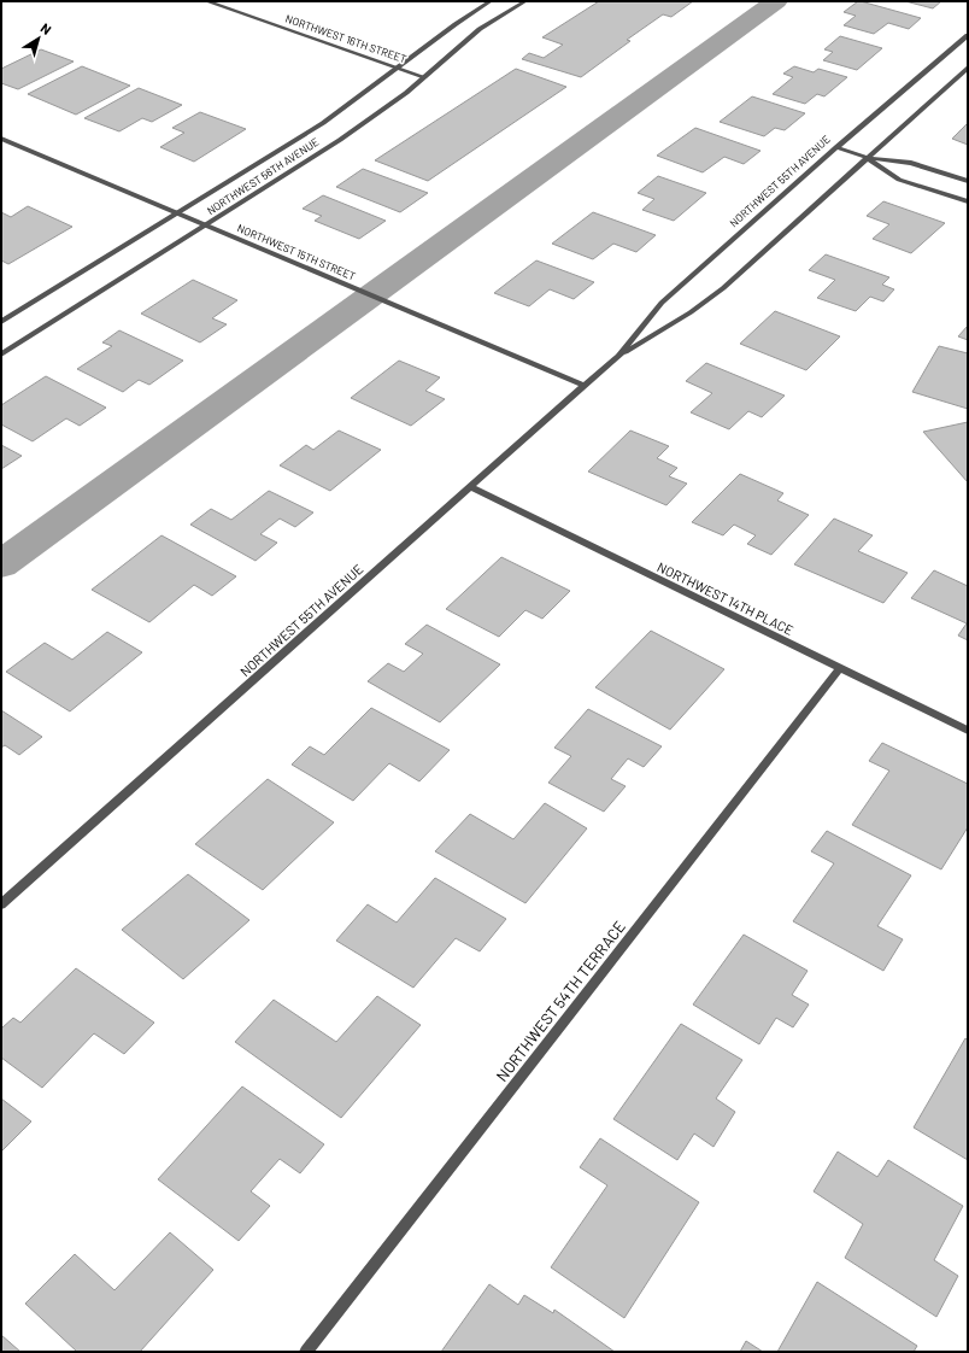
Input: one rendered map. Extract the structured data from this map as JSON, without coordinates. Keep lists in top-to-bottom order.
{
  "streets": {
    "street": [
      "NORTHWEST 16TH STREET",
      "NORTHWEST 56TH AVENUE",
      "NORTHWEST 55TH AVENUE",
      "NORTHWEST 15TH STREET",
      "NORTHWEST 14TH PLACE",
      "NORTHWEST 54TH TERRACE"
    ]
  },
  "crossings": [
    ["NORTHWEST 16TH STREET", "NORTHWEST 56TH AVENUE"],
    ["NORTHWEST 56TH AVENUE", "NORTHWEST 15TH STREET"],
    ["NORTHWEST 55TH AVENUE", "NORTHWEST 15TH STREET"],
    ["NORTHWEST 55TH AVENUE", "NORTHWEST 14TH PLACE"],
    ["NORTHWEST 14TH PLACE", "NORTHWEST 54TH TERRACE"]
  ],
  "north": "top right"
}
